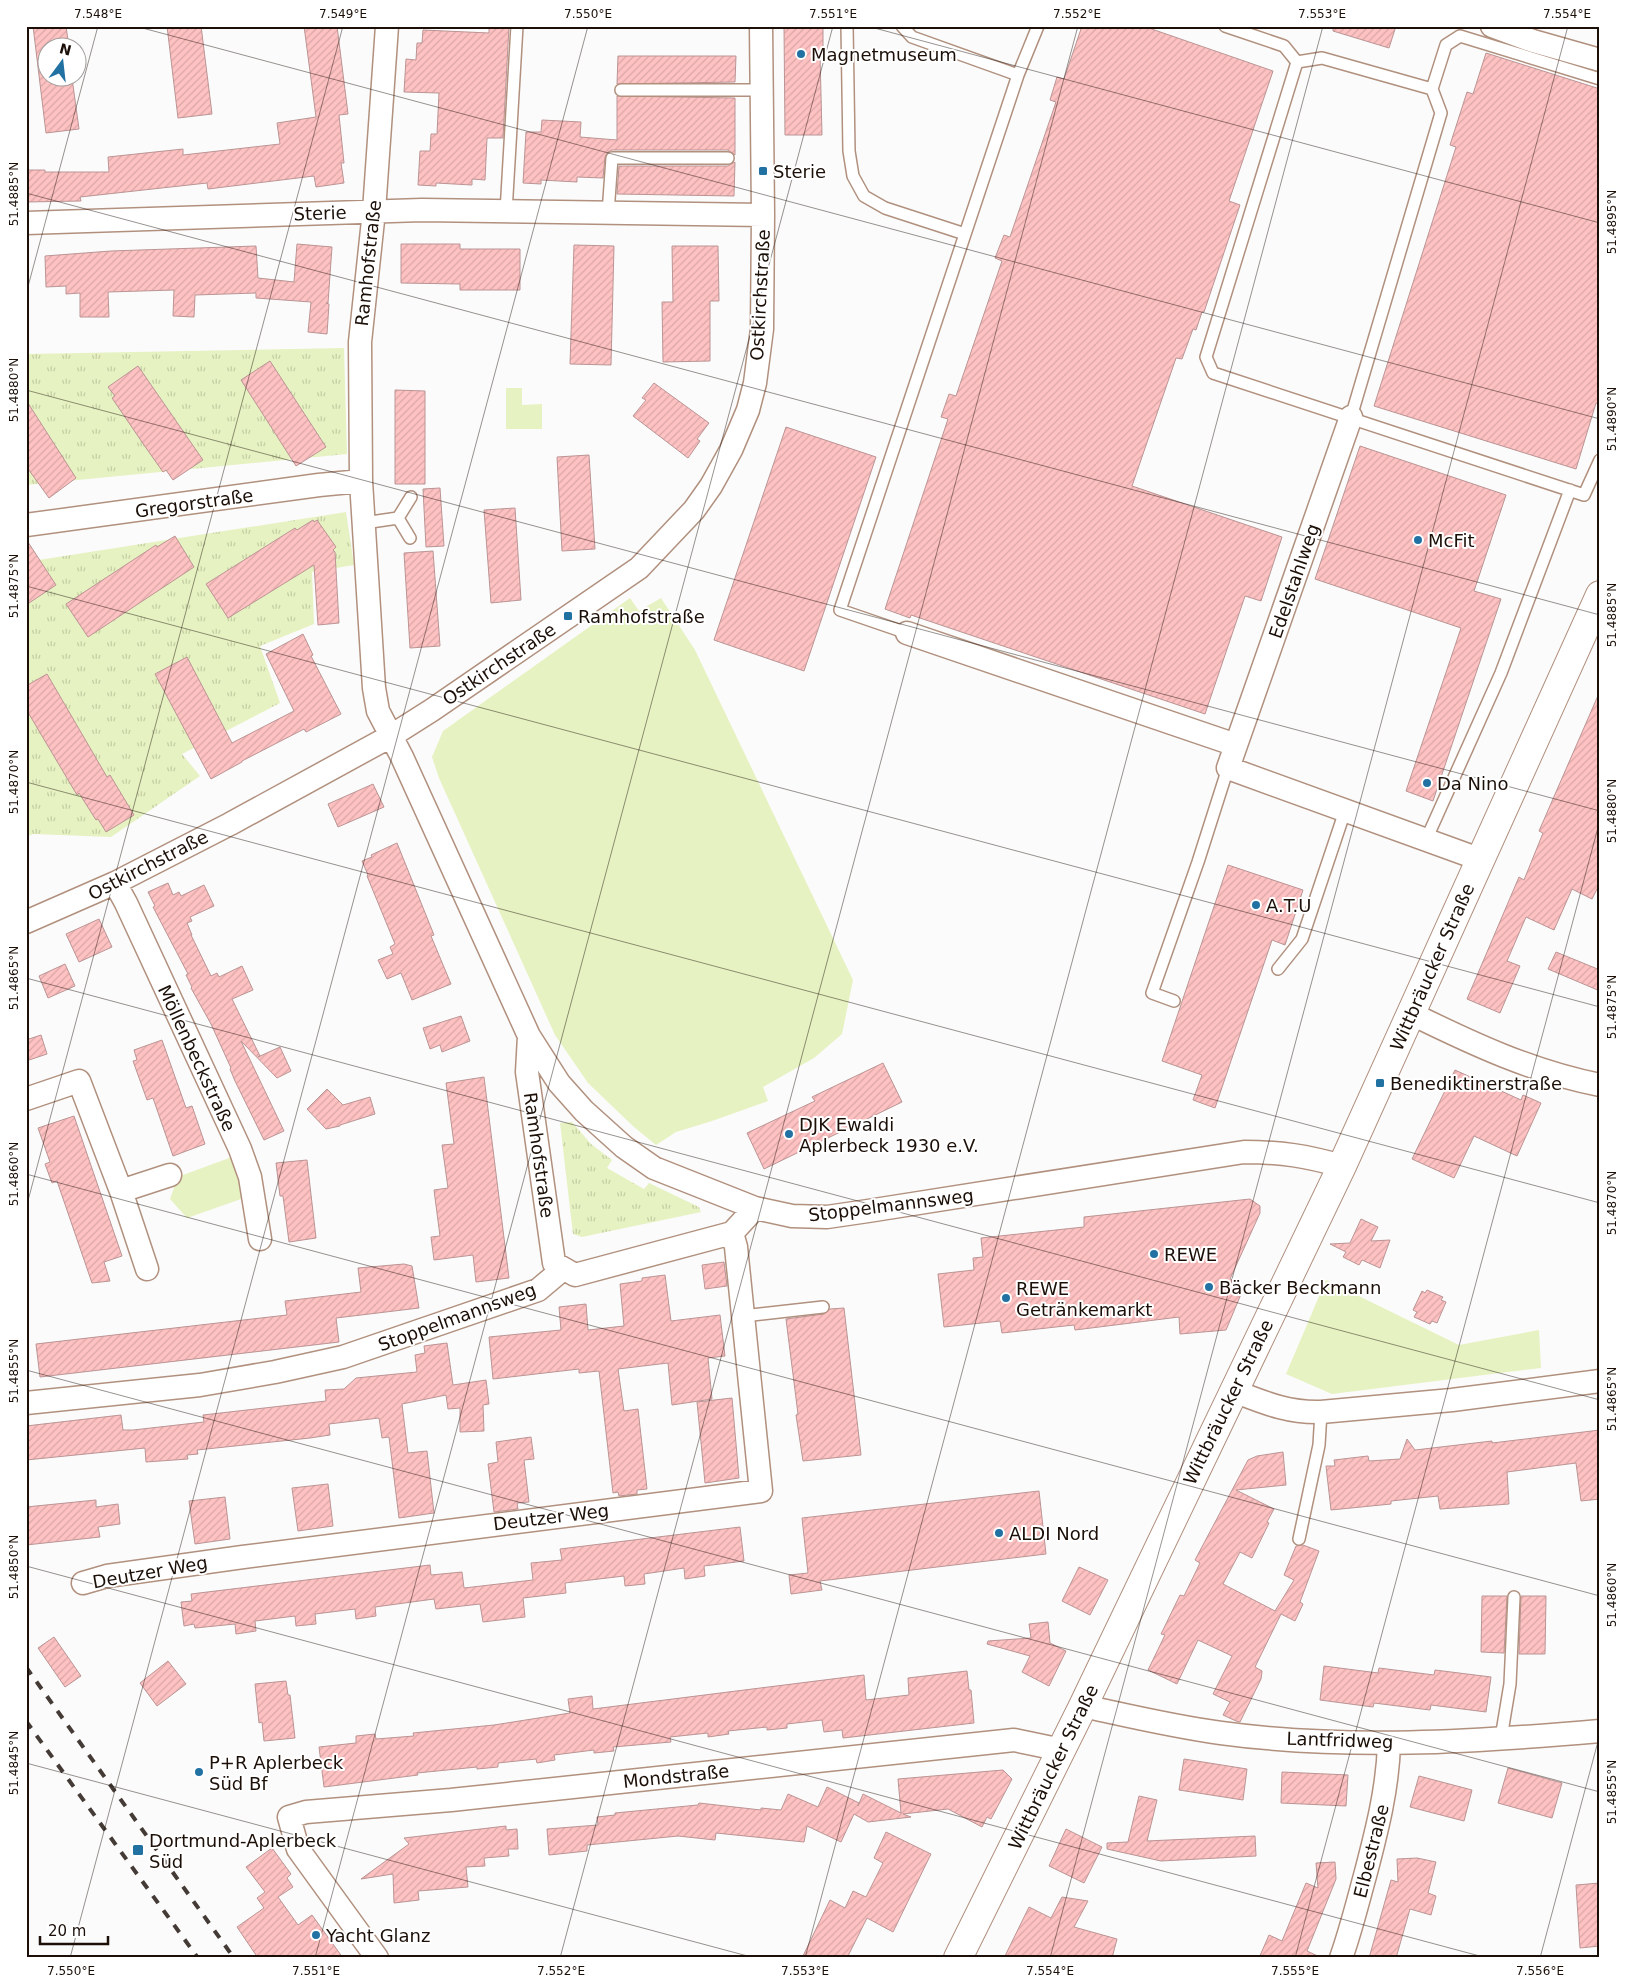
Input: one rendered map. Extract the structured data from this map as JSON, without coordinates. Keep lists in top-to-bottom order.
{
  "streets": {
    "main road": ["Wittbräucker Straße"],
    "street": [
      "Sterie",
      "Ramhofstraße",
      "Ostkirchstraße",
      "Gregorstraße",
      "Edelstahlweg",
      "Möllenbeckstraße",
      "Stoppelmannsweg",
      "Deutzer Weg",
      "Lantfridweg",
      "Mondstraße",
      "Elbestraße"
    ]
  },
  "crossings": [
    ["Sterie", "Ramhofstraße"],
    ["Sterie", "Ostkirchstraße"],
    ["Ramhofstraße", "Ostkirchstraße"],
    ["Ramhofstraße", "Gregorstraße"],
    ["Ramhofstraße", "Stoppelmannsweg"],
    ["Ostkirchstraße", "Möllenbeckstraße"],
    ["Wittbräucker Straße", "Stoppelmannsweg"],
    ["Wittbräucker Straße", "Lantfridweg"],
    ["Wittbräucker Straße", "Mondstraße"],
    ["Lantfridweg", "Elbestraße"]
  ],
  "places": {
    "other": [
      "Magnetmuseum",
      "McFit",
      "Da Nino",
      "A.T.U",
      "DJK Ewaldi Aplerbeck 1930 e.V.",
      "REWE",
      "Bäcker Beckmann",
      "REWE Getränkemarkt",
      "ALDI Nord",
      "P+R Aplerbeck Süd Bf",
      "Yacht Glanz"
    ],
    "transit": [
      "Sterie",
      "Ramhofstraße",
      "Benediktinerstraße",
      "Dortmund-Aplerbeck Süd"
    ]
  },
  "scale_bar": "20 m",
  "north": "top",
  "coordinates": [
    "7.548°E",
    "7.549°E",
    "7.550°E",
    "7.551°E",
    "7.552°E",
    "7.553°E",
    "7.554°E",
    "51.4885°N",
    "51.4895°N",
    "51.4880°N",
    "51.4890°N",
    "51.4875°N",
    "51.4870°N",
    "51.4865°N",
    "51.4860°N",
    "51.4855°N",
    "51.4850°N",
    "51.4845°N",
    "7.555°E",
    "7.556°E"
  ]
}
